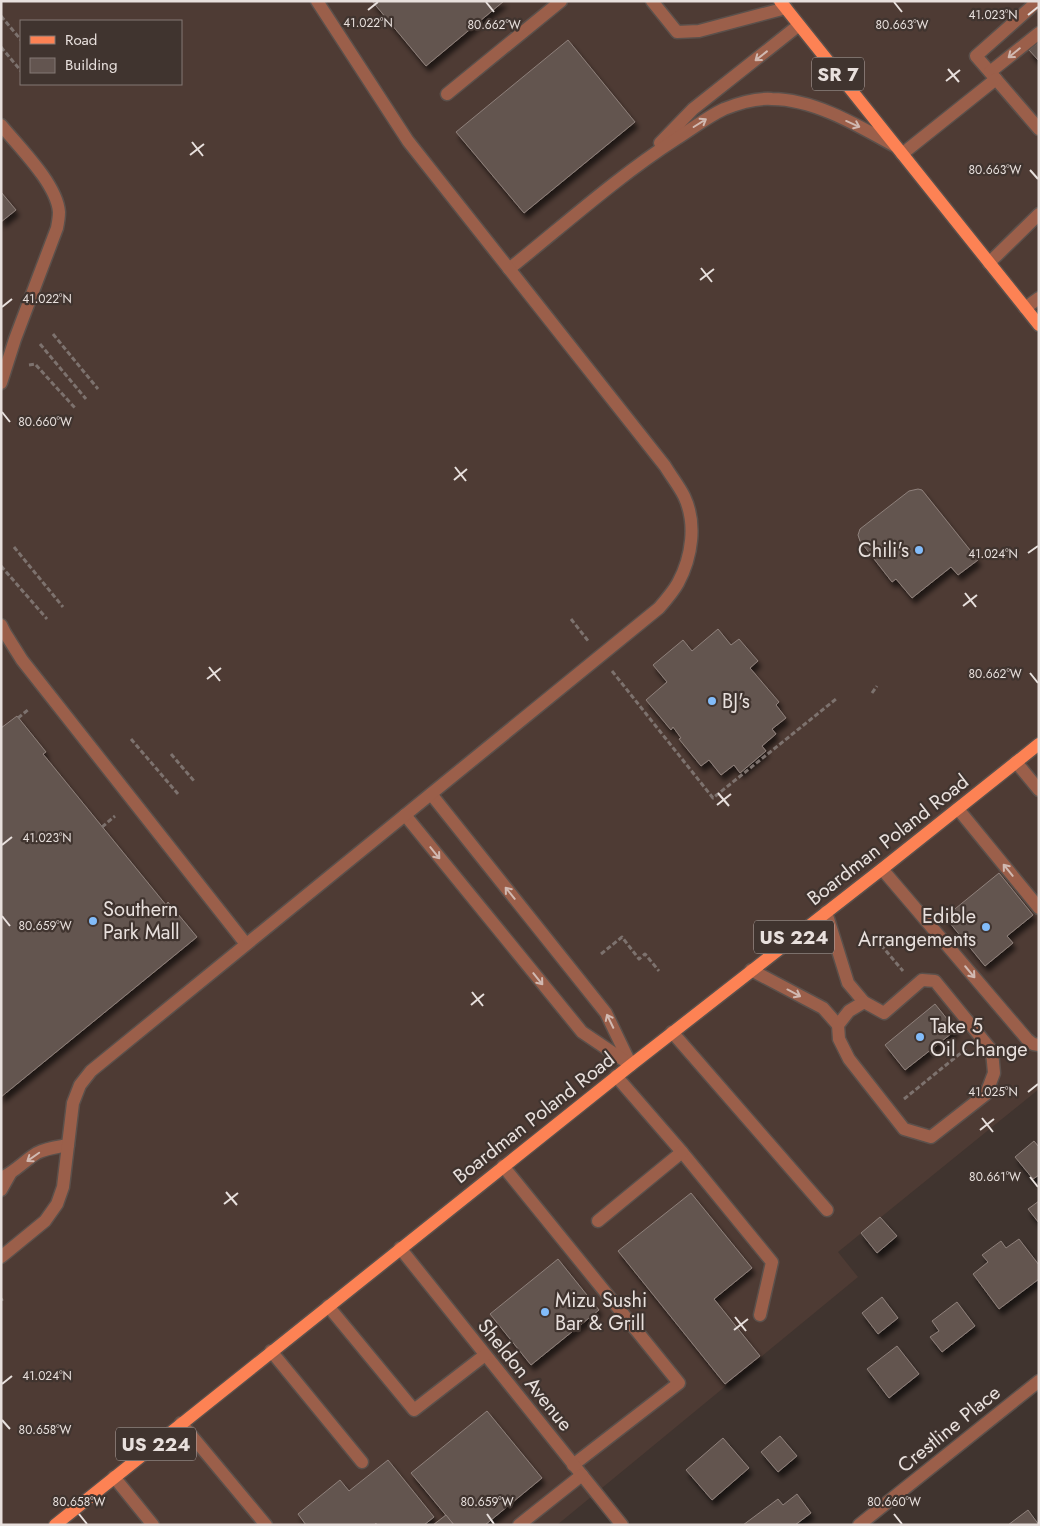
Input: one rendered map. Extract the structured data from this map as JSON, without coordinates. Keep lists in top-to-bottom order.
{
  "streets": {
    "main road": ["SR 7", "Boardman Poland Road", "US 224"],
    "street": ["Sheldon Avenue", "Crestline Place"]
  },
  "crossings": [
    ["Boardman Poland Road", "Sheldon Avenue"]
  ],
  "places": [
    "Chili's",
    "BJ's",
    "Southern Park Mall",
    "Edible Arrangements",
    "Take 5 Oil Change",
    "Mizu Sushi Bar & Grill"
  ],
  "legend": ["Road", "Building"],
  "coordinates": [
    "41.023°N",
    "41.022°N",
    "80.662°W",
    "80.663°W",
    "80.660°W",
    "41.024°N",
    "80.659°W",
    "41.025°N",
    "80.661°W",
    "80.658°W"
  ]
}
